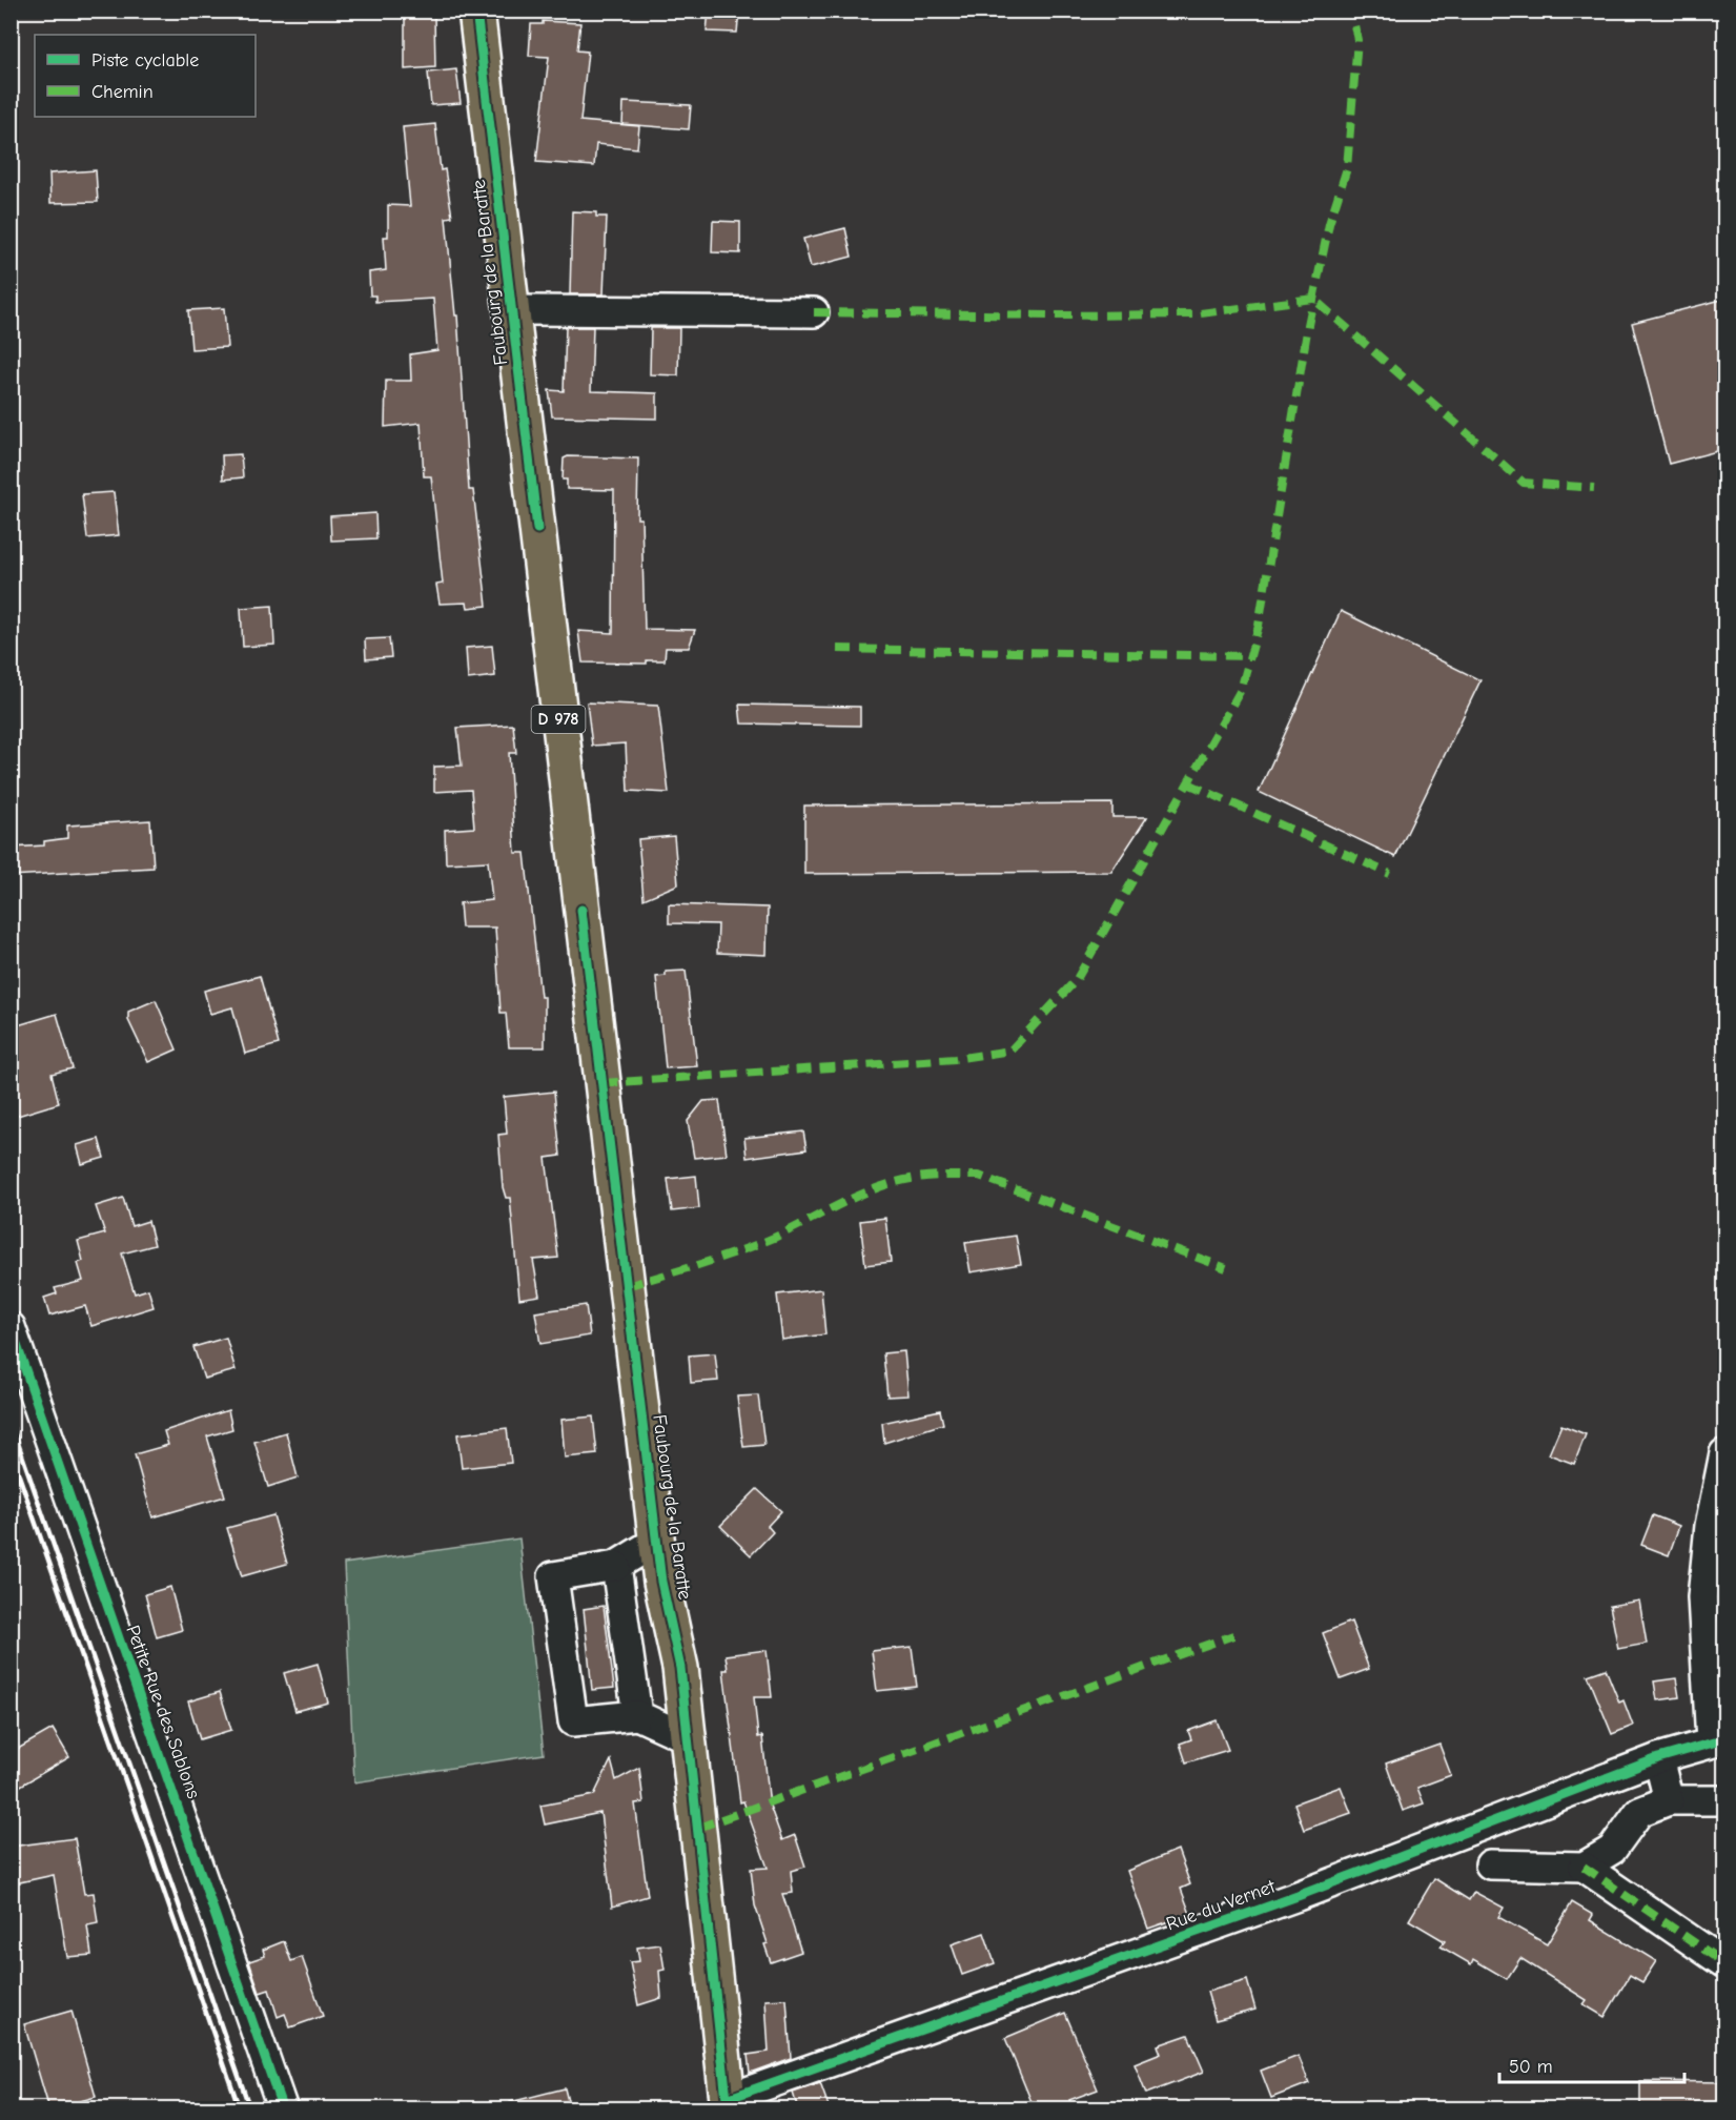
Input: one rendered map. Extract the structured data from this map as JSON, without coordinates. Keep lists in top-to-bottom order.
{
  "streets": {
    "main road": ["Faubourg de la Baratte", "D 978"],
    "street": ["Petite Rue des Sablons", "Rue du Vernet"]
  },
  "crossings": [
    ["Faubourg de la Baratte", "Rue du Vernet"]
  ],
  "legend": ["Piste cyclable", "Chemin"],
  "scale_bar": "50 m"
}
